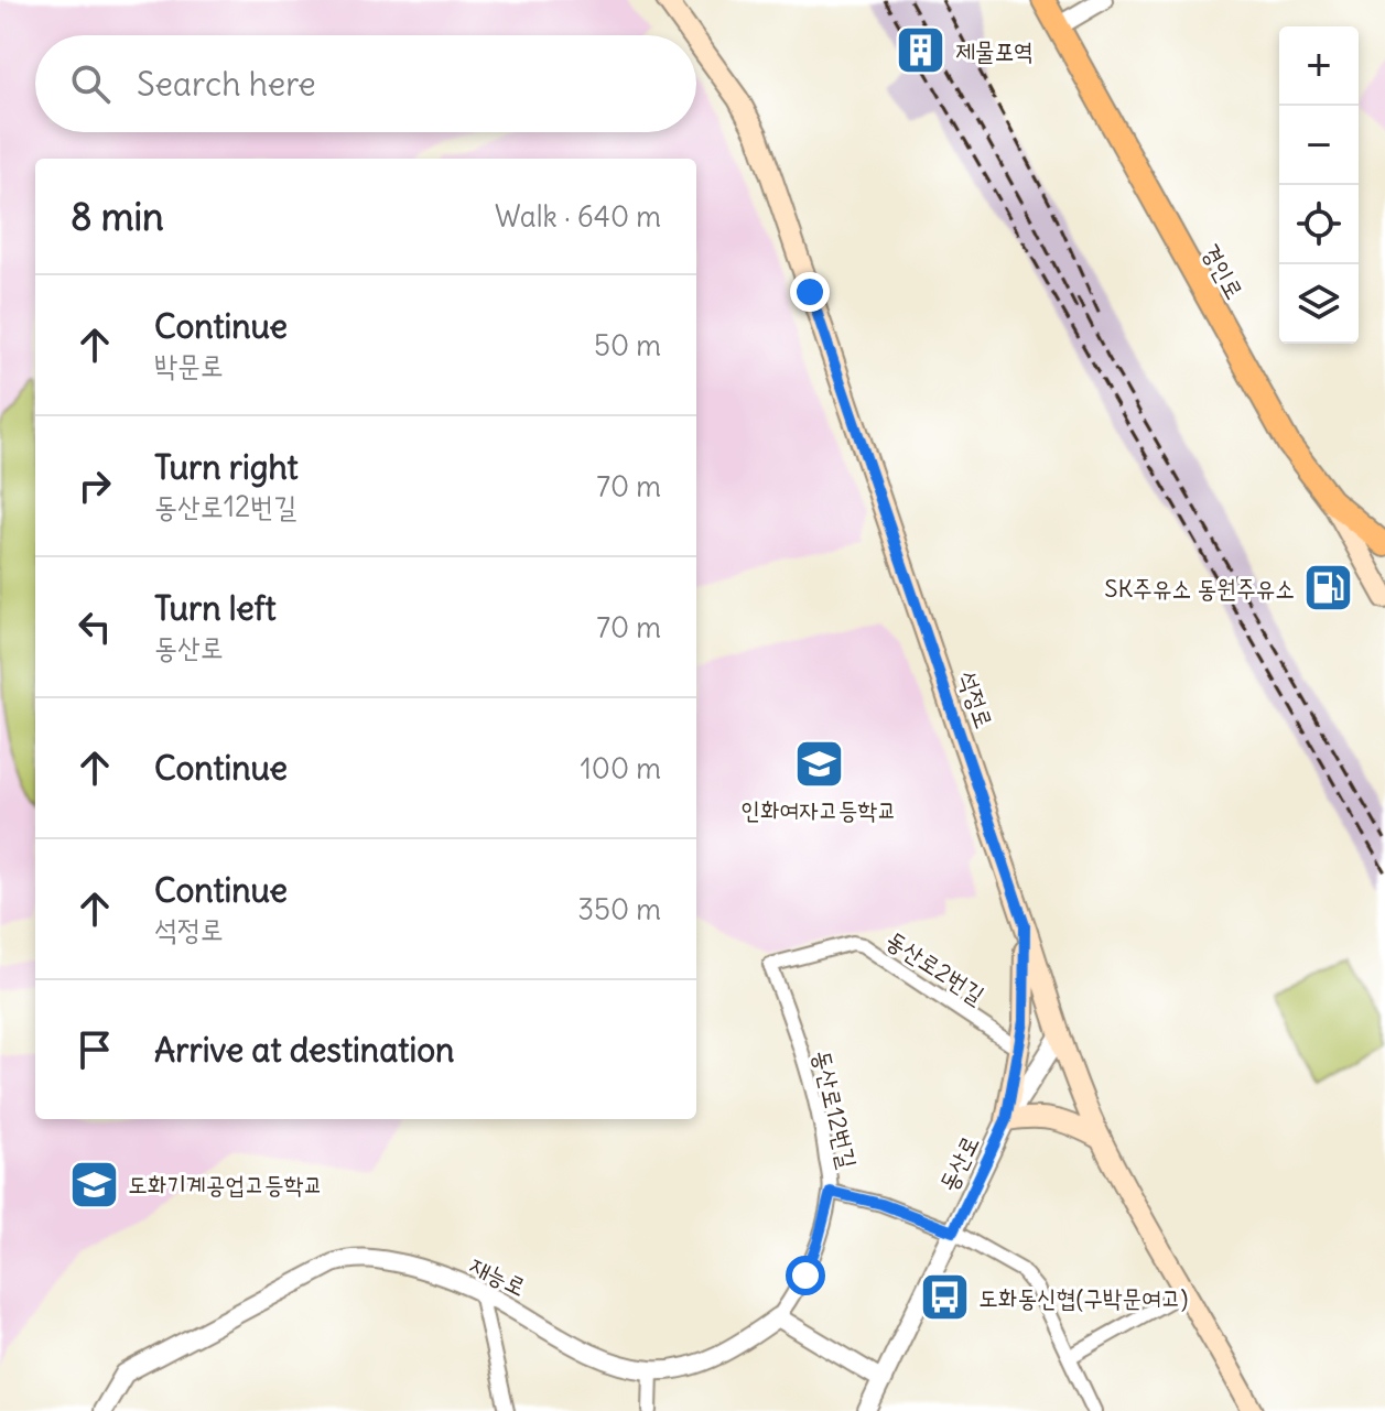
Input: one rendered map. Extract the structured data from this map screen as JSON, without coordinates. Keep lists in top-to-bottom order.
{
  "streets": {
    "main road": ["경인로", "석정로"],
    "street": [
      "동산로2번길",
      "동산로12번길",
      "동산로",
      "재능로"
    ]
  },
  "crossings": [
    ["석정로", "동산로"],
    ["동산로2번길", "동산로12번길"],
    ["동산로12번길", "동산로"]
  ],
  "places": {
    "building": ["제물포역"],
    "fuel station": ["SK주유소 동원주유소"],
    "school or university": ["인화여자고등학교", "도화기계공업고등학교"],
    "bus stop": ["도화동신협(구박문여고)"]
  },
  "page": {
    "map_buttons": ["+", "−"],
    "search": "Search here",
    "heading": ["8 min", "Walk · 640 m"],
    "list": [
      ["Continue", "박문로", "50 m"],
      ["Turn right", "동산로12번길", "70 m"],
      ["Turn left", "동산로", "70 m"],
      ["Continue", "100 m"],
      ["Continue", "석정로", "350 m"],
      "Arrive at destination"
    ]
  }
}
